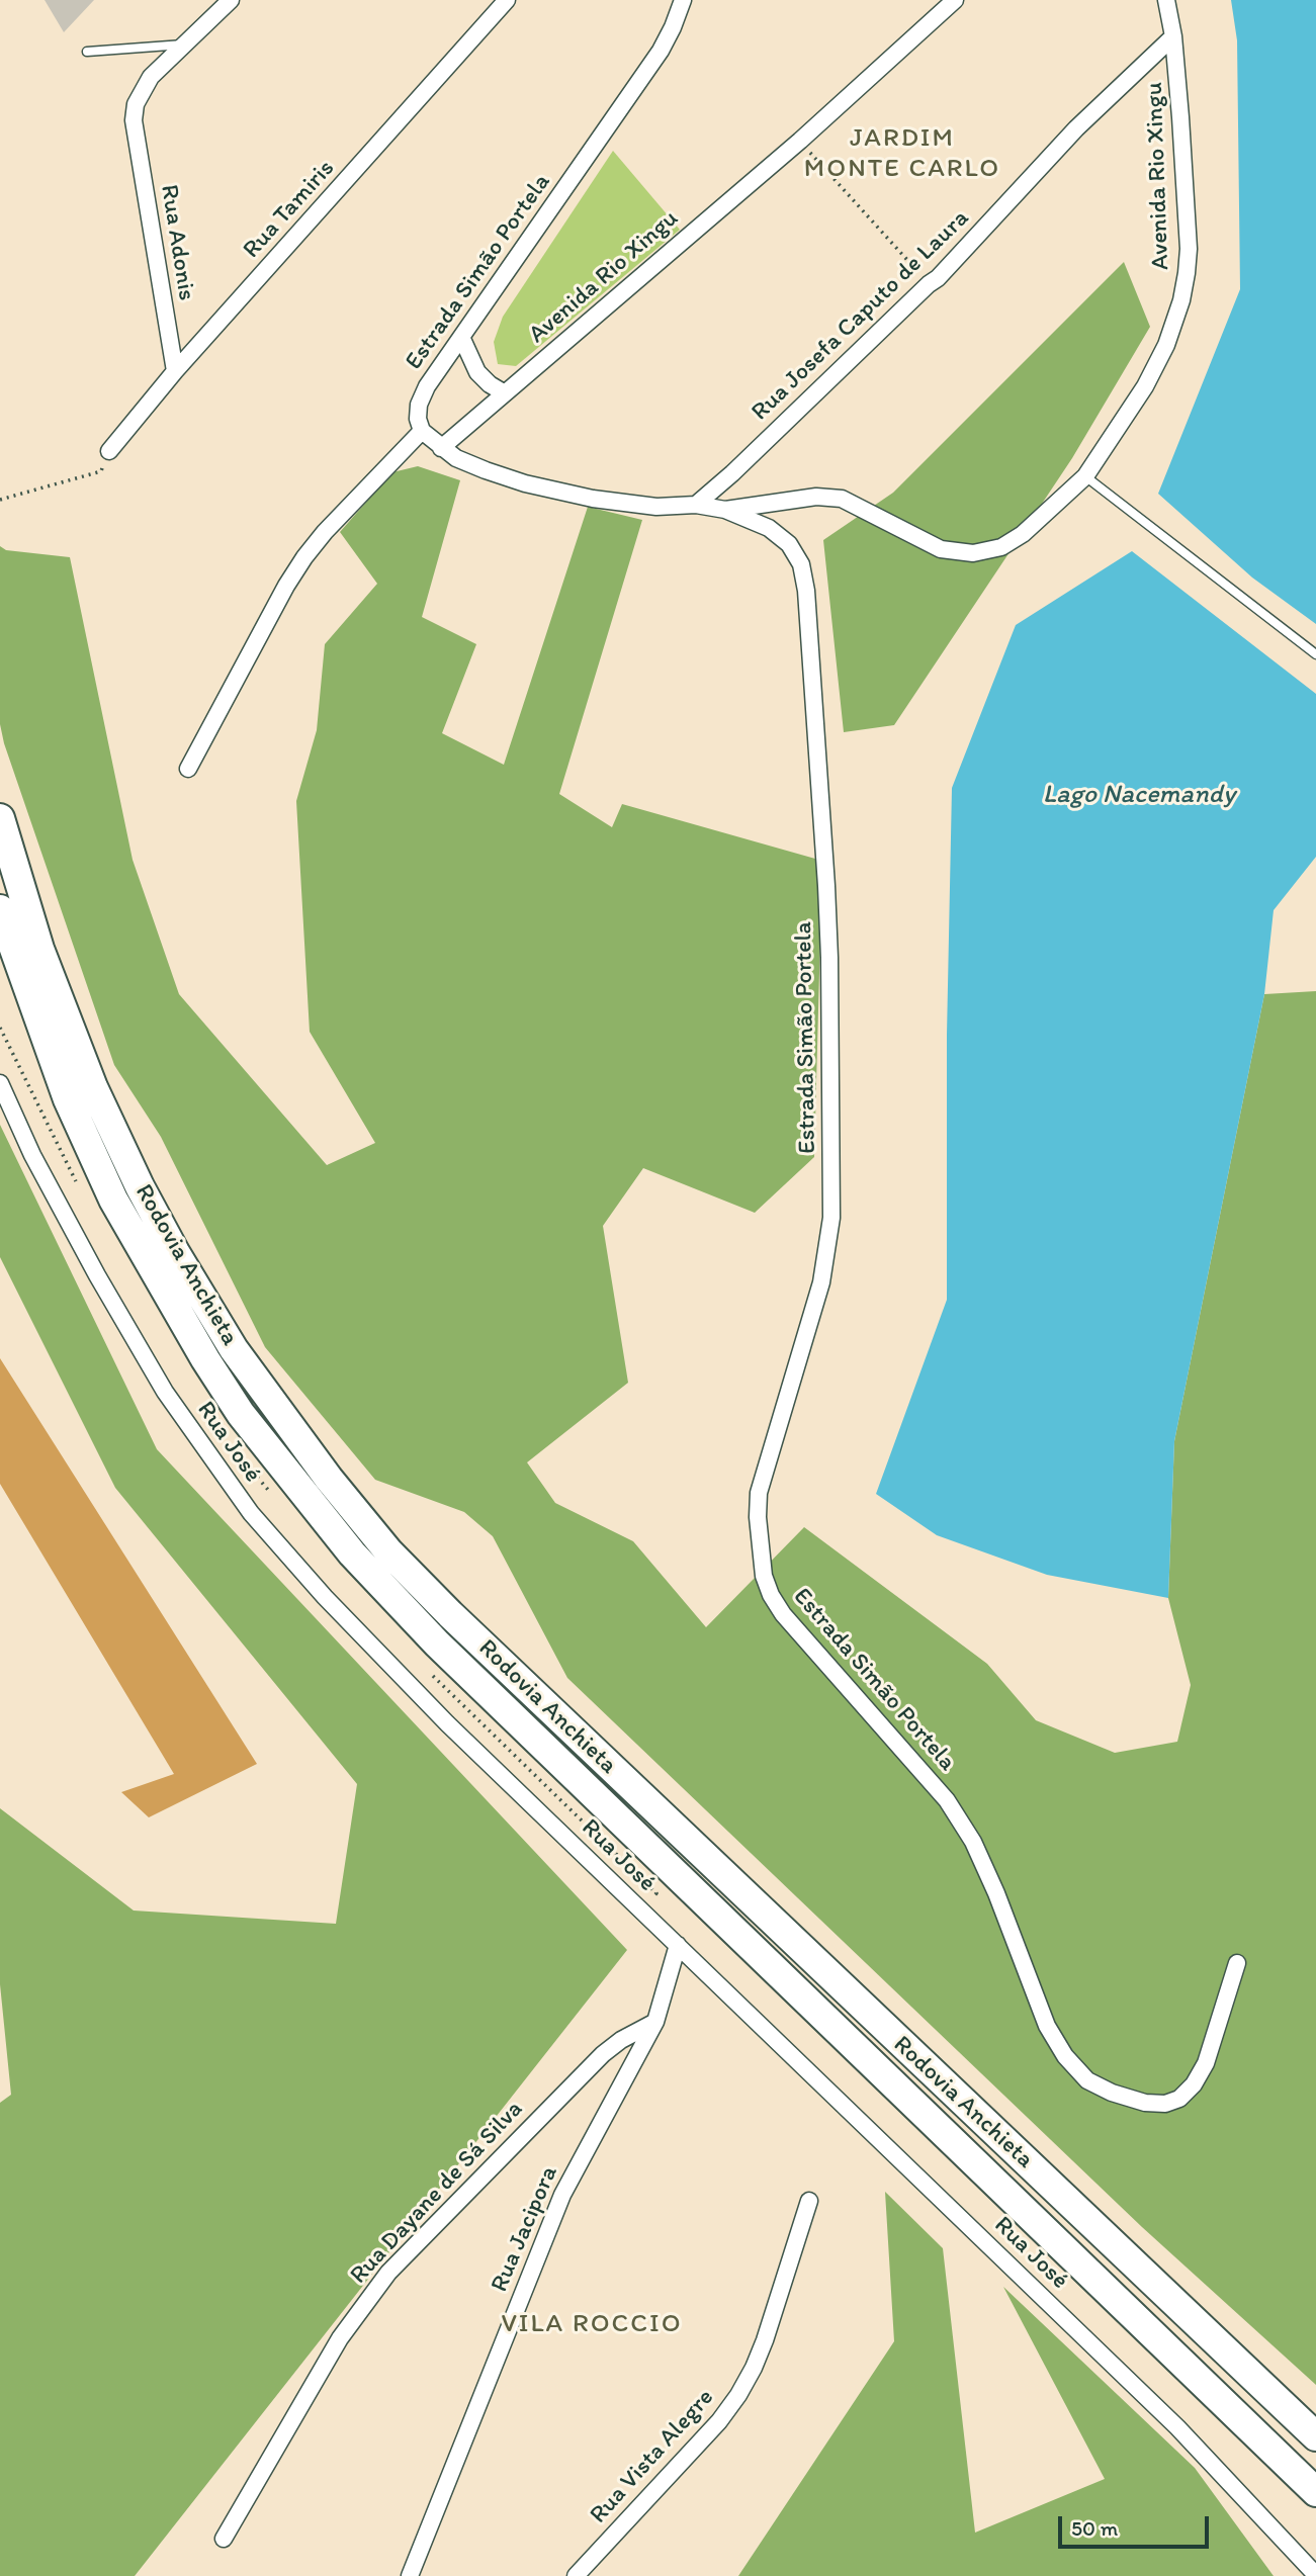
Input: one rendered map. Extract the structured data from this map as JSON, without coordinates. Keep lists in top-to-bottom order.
{
  "streets": {
    "highway": ["Rodovia Anchieta"],
    "street": [
      "Avenida Rio Xingu",
      "Rua Tamiris",
      "Rua Adonis",
      "Estrada Simão Portela",
      "Rua Josefa Caputo de Laura",
      "Rua José",
      "Rua Dayane de Sá Silva",
      "Rua Jacipora",
      "Rua Vista Alegre"
    ]
  },
  "crossings": [
    ["Avenida Rio Xingu", "Estrada Simão Portela"],
    ["Avenida Rio Xingu", "Rua Josefa Caputo de Laura"],
    ["Rua Tamiris", "Rua Adonis"],
    ["Estrada Simão Portela", "Rua Josefa Caputo de Laura"],
    ["Rua José", "Rua Jacipora"],
    ["Rua Dayane de Sá Silva", "Rua Jacipora"]
  ],
  "districts": ["JARDIM MONTE CARLO", "VILA ROCCIO"],
  "water": ["Lago Nacemandy"],
  "scale_bar": "50 m"
}
